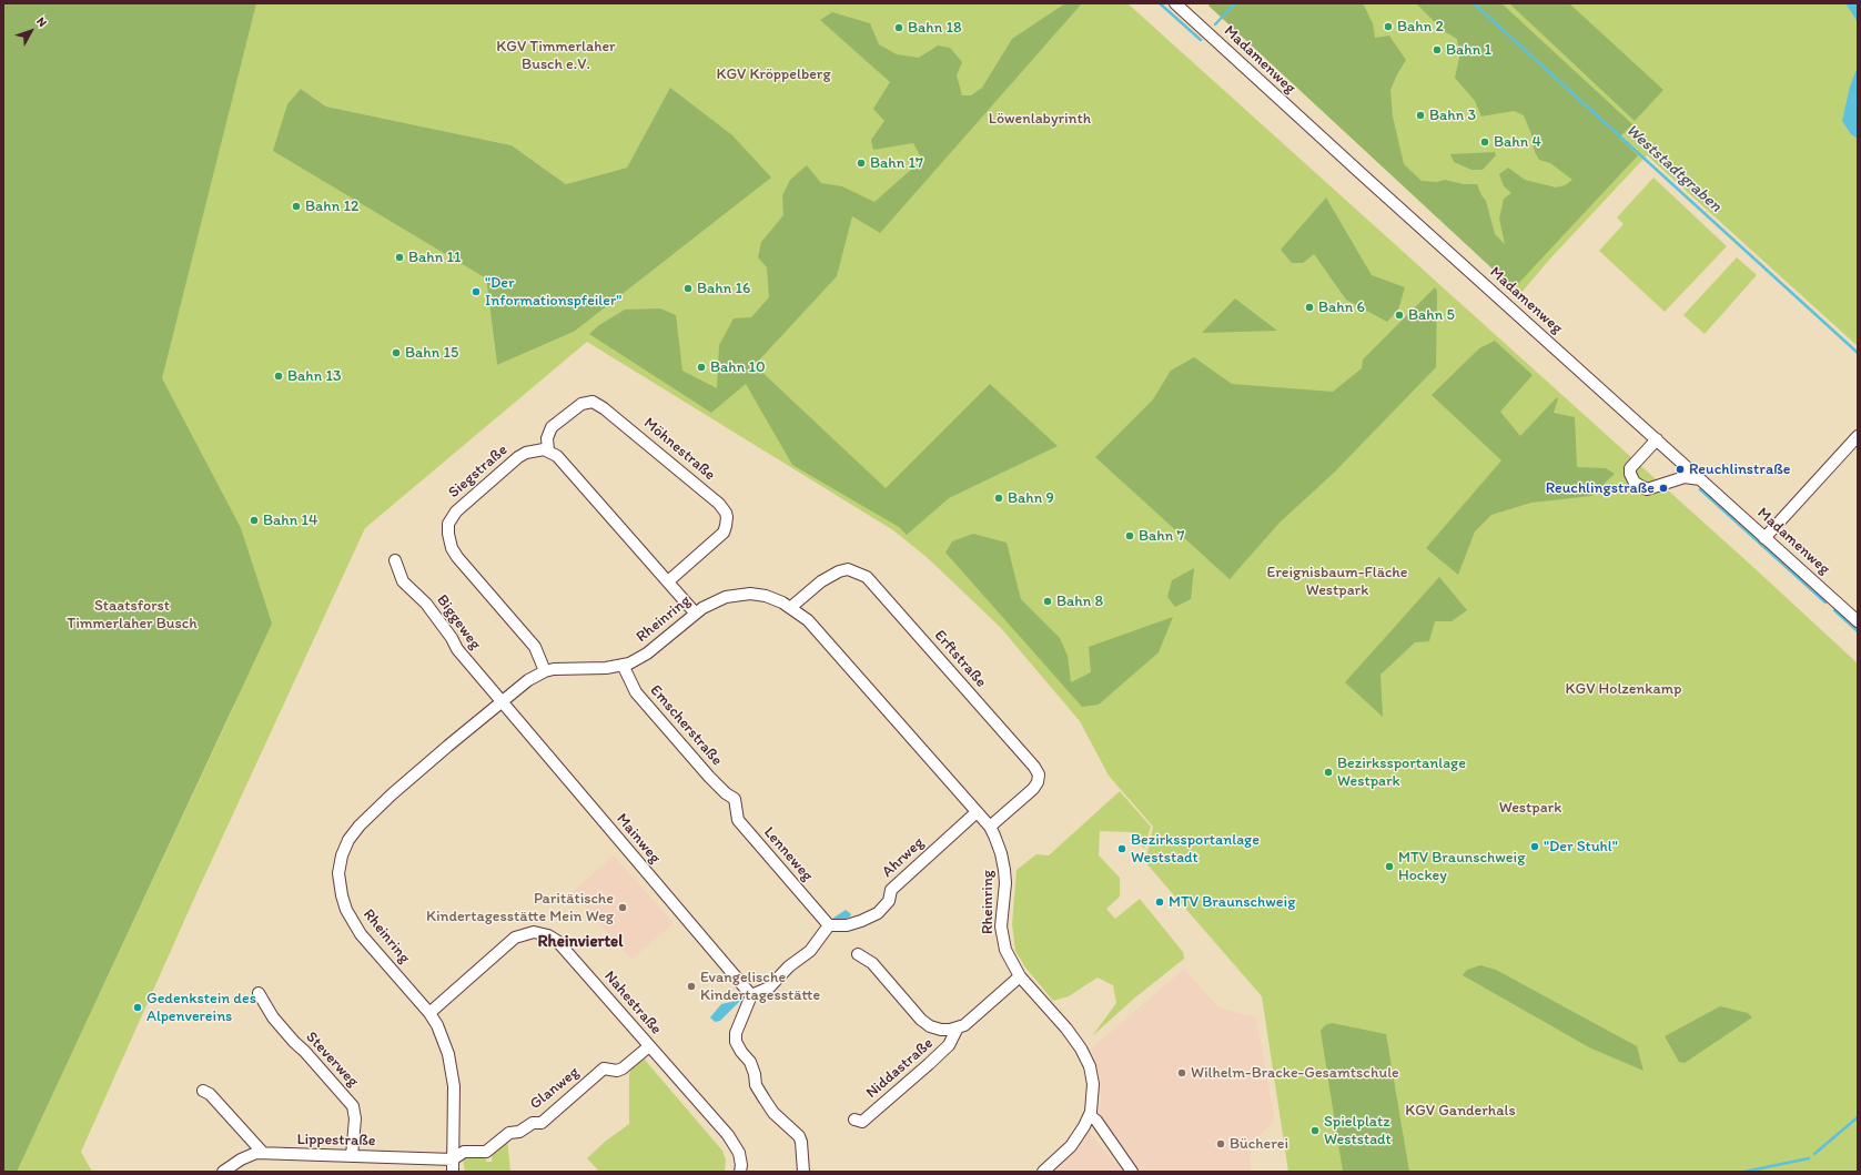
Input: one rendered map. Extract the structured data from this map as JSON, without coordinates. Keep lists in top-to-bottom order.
{
  "streets": {
    "street": [
      "Madamenweg",
      "Möhnestraße",
      "Siegstraße",
      "Rheinring",
      "Biggeweg",
      "Erftstraße",
      "Emscherstraße",
      "Mainweg",
      "Lenneweg",
      "Ahrweg",
      "Nahestraße",
      "Steverweg",
      "Niddastraße",
      "Glanweg",
      "Lippestraße"
    ]
  },
  "crossings": [
    ["Möhnestraße", "Siegstraße"],
    ["Siegstraße", "Rheinring"],
    ["Rheinring", "Biggeweg"],
    ["Rheinring", "Erftstraße"],
    ["Rheinring", "Emscherstraße"],
    ["Rheinring", "Mainweg"],
    ["Rheinring", "Ahrweg"],
    ["Rheinring", "Nahestraße"],
    ["Rheinring", "Niddastraße"],
    ["Rheinring", "Glanweg"],
    ["Rheinring", "Lippestraße"],
    ["Biggeweg", "Mainweg"],
    ["Emscherstraße", "Lenneweg"],
    ["Lenneweg", "Ahrweg"],
    ["Nahestraße", "Glanweg"],
    ["Steverweg", "Lippestraße"],
    ["Glanweg", "Lippestraße"]
  ],
  "districts": ["Rheinviertel"],
  "water": ["Weststadtgraben"],
  "parks": [
    "KGV Timmerlaher Busch e.V.",
    "KGV Kröppelberg",
    "Löwenlabyrinth",
    "Ereignisbaum-Fläche Westpark",
    "Staatsforst Timmerlaher Busch",
    "KGV Holzenkamp",
    "Westpark",
    "KGV Ganderhals"
  ],
  "places": [
    "Bahn 2",
    "Bahn 18",
    "Bahn 1",
    "Bahn 3",
    "Bahn 4",
    "Bahn 17",
    "Bahn 12",
    "Bahn 11",
    "Bahn 16",
    "\"Der Informationspfeiler\"",
    "Bahn 6",
    "Bahn 5",
    "Bahn 15",
    "Bahn 10",
    "Bahn 13",
    "Reuchlinstraße",
    "Reuchlingstraße",
    "Bahn 9",
    "Bahn 14",
    "Bahn 7",
    "Bahn 8",
    "Bezirkssportanlage Westpark",
    "\"Der Stuhl\"",
    "Bezirkssportanlage Weststadt",
    "MTV Braunschweig Hockey",
    "MTV Braunschweig",
    "Paritätische Kindertagesstätte Mein Weg",
    "Evangelische Kindertagesstätte",
    "Gedenkstein des Alpenvereins",
    "Wilhelm-Bracke-Gesamtschule",
    "Spielplatz Weststadt",
    "Bücherei"
  ],
  "north": "top right"
}
